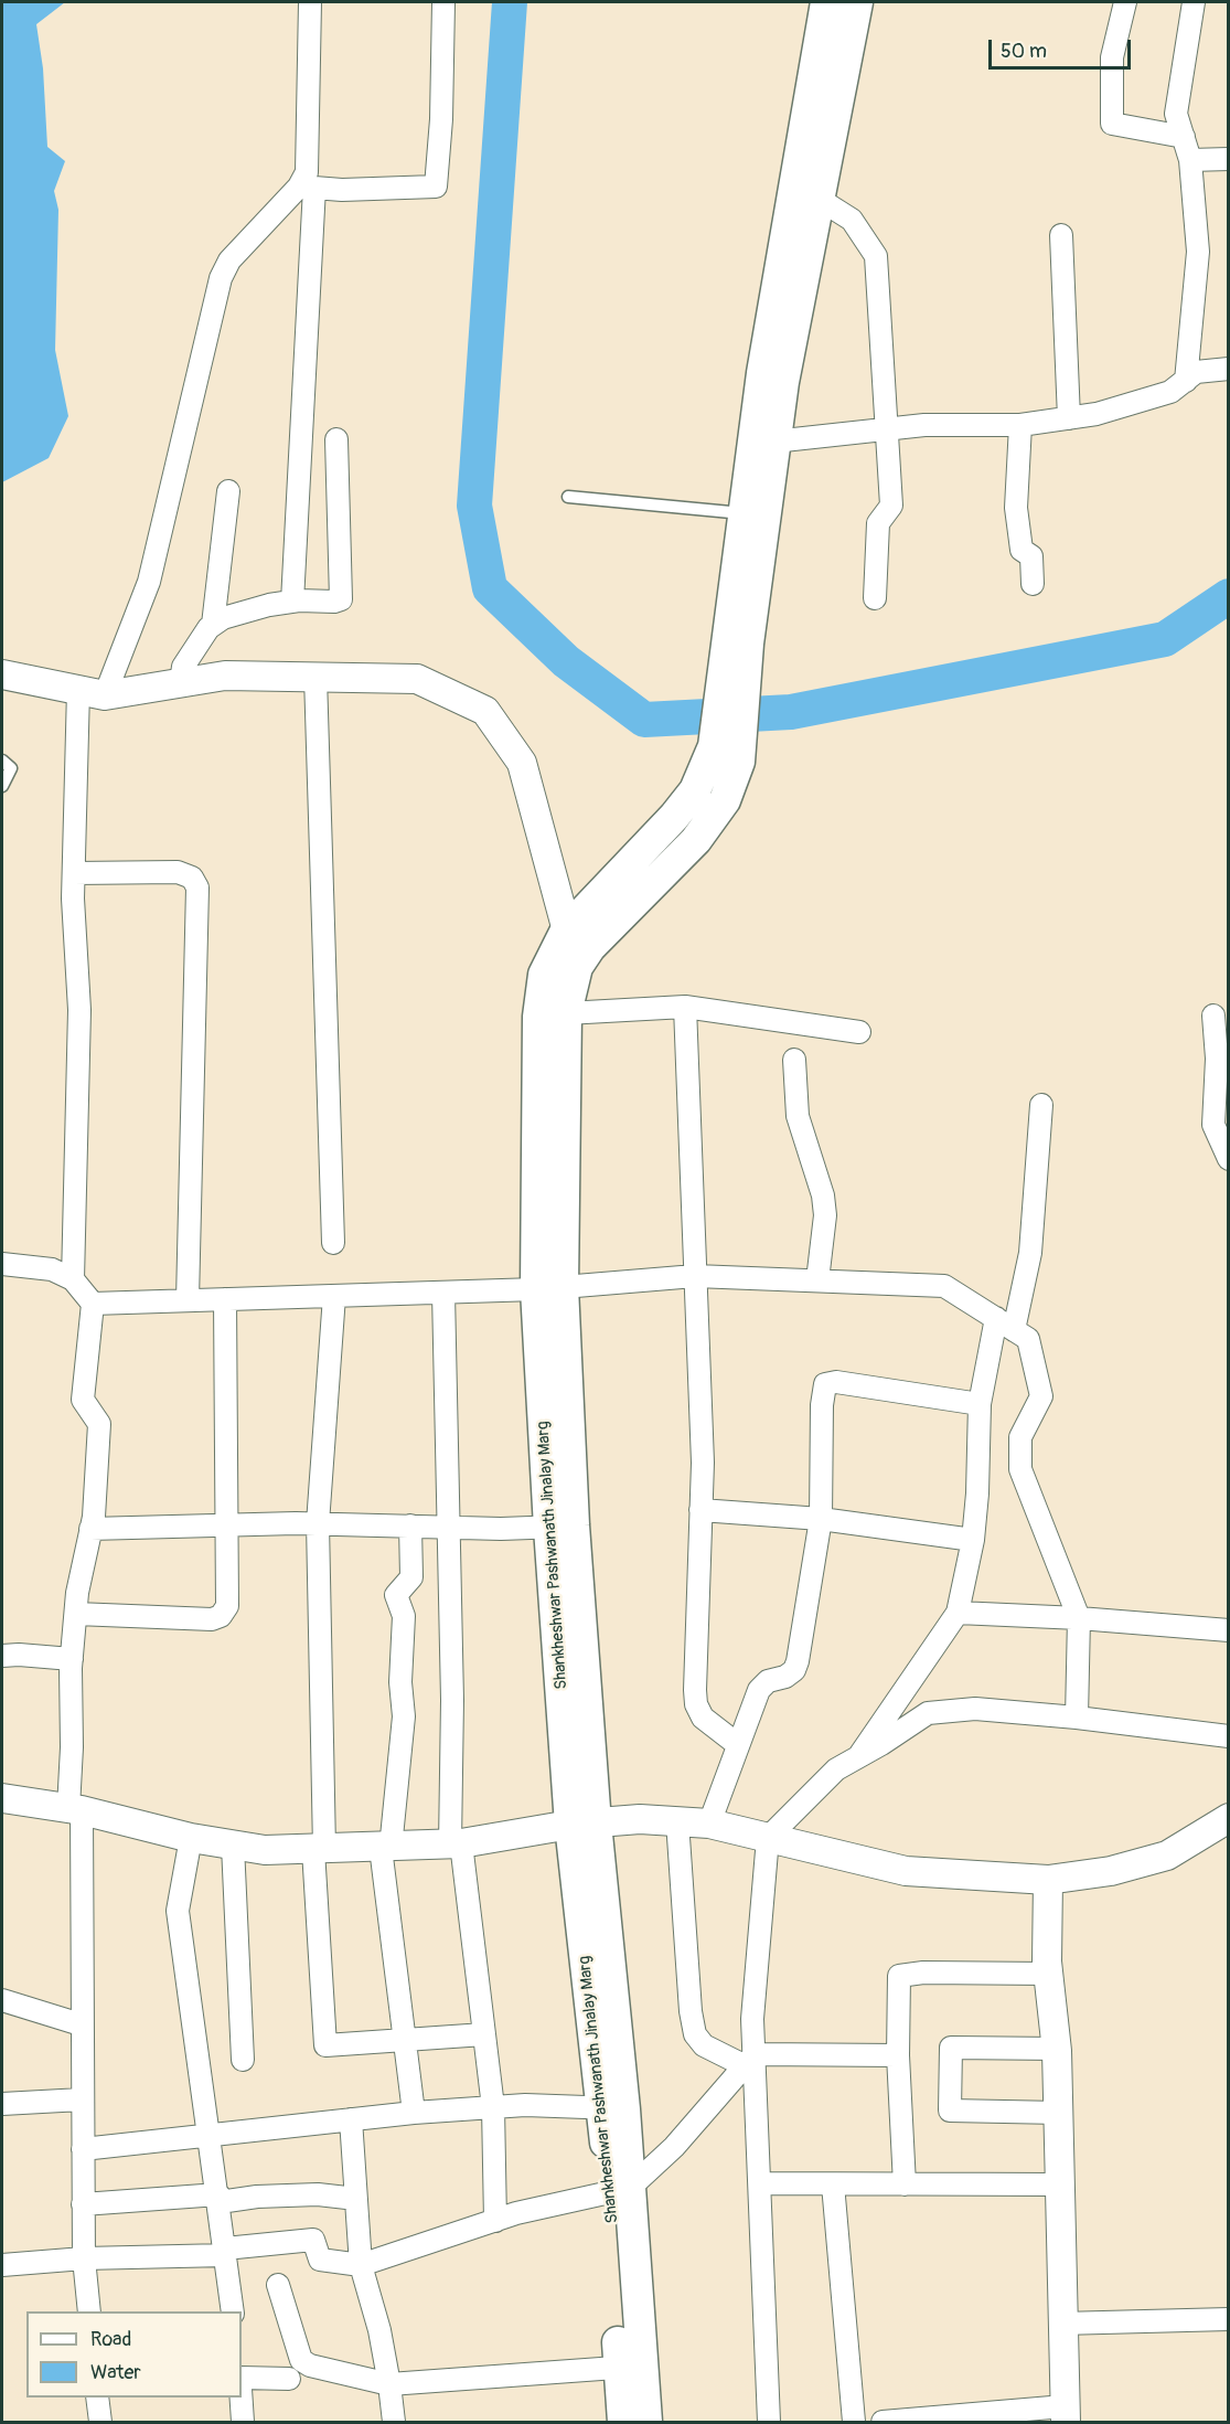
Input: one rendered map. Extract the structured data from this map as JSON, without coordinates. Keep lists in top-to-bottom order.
{
  "legend": ["Road", "Water"],
  "scale_bar": "50 m"
}
